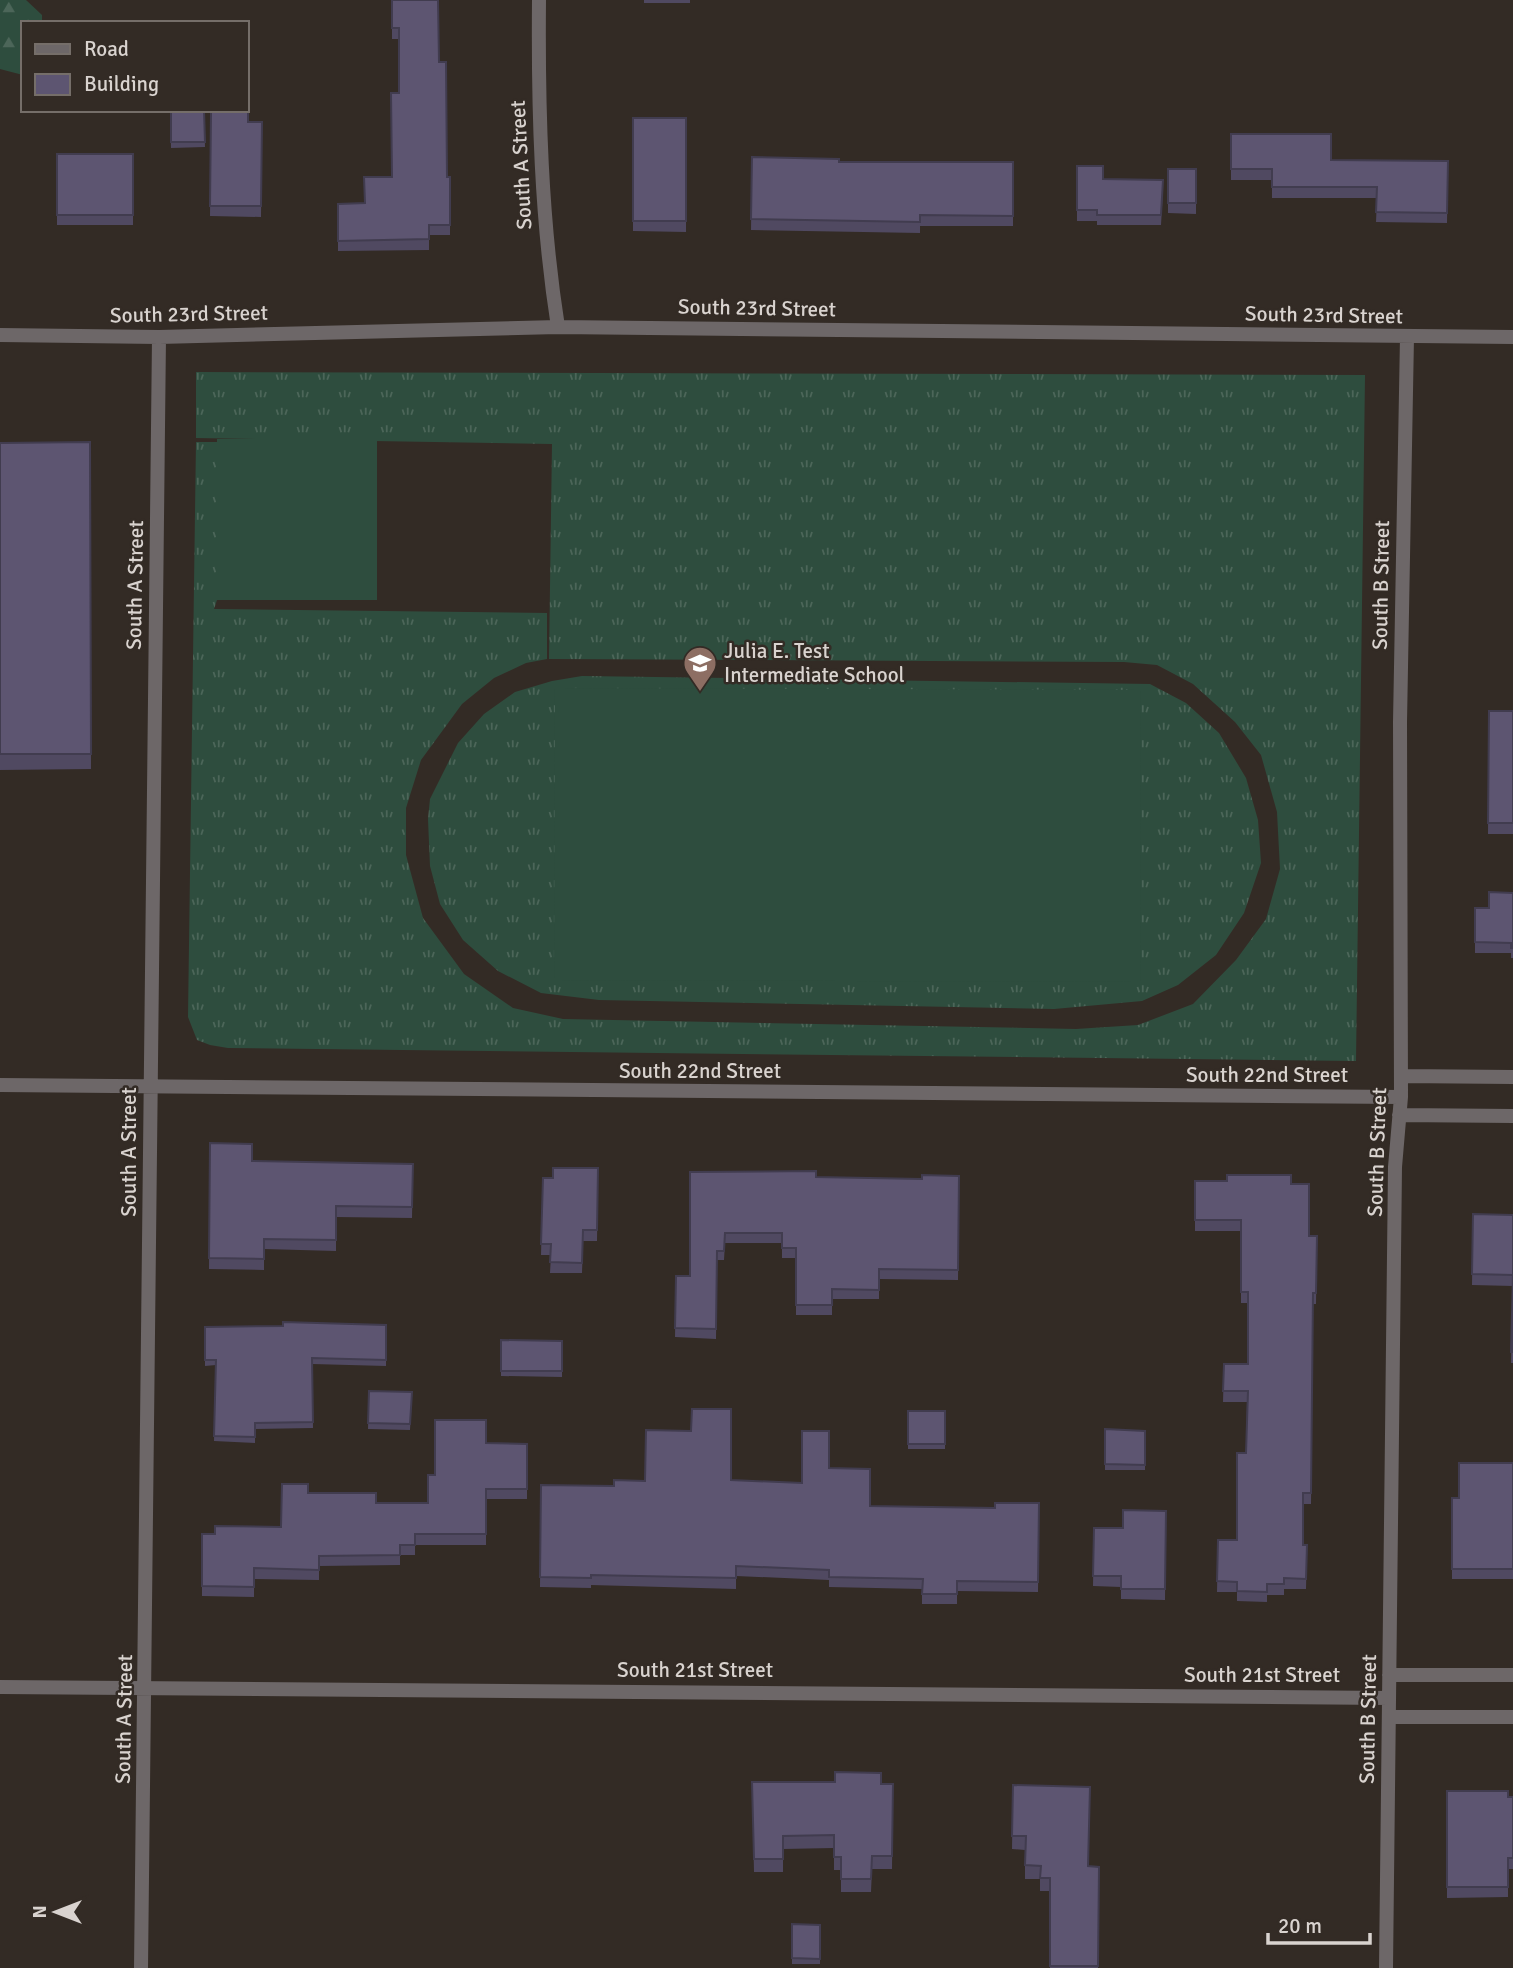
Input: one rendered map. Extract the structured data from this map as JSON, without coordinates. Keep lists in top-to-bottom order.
{
  "streets": {
    "street": [
      "South A Street",
      "South 23rd Street",
      "South B Street",
      "South 22nd Street",
      "South 21st Street"
    ]
  },
  "crossings": [
    ["South A Street", "South 23rd Street"],
    ["South A Street", "South 22nd Street"],
    ["South A Street", "South 21st Street"],
    ["South 23rd Street", "South B Street"],
    ["South B Street", "South 22nd Street"],
    ["South B Street", "South 21st Street"]
  ],
  "places": {
    "school or university": ["Julia E. Test Intermediate School"]
  },
  "legend": ["Road", "Building"],
  "scale_bar": "20 m",
  "north": "left"
}
